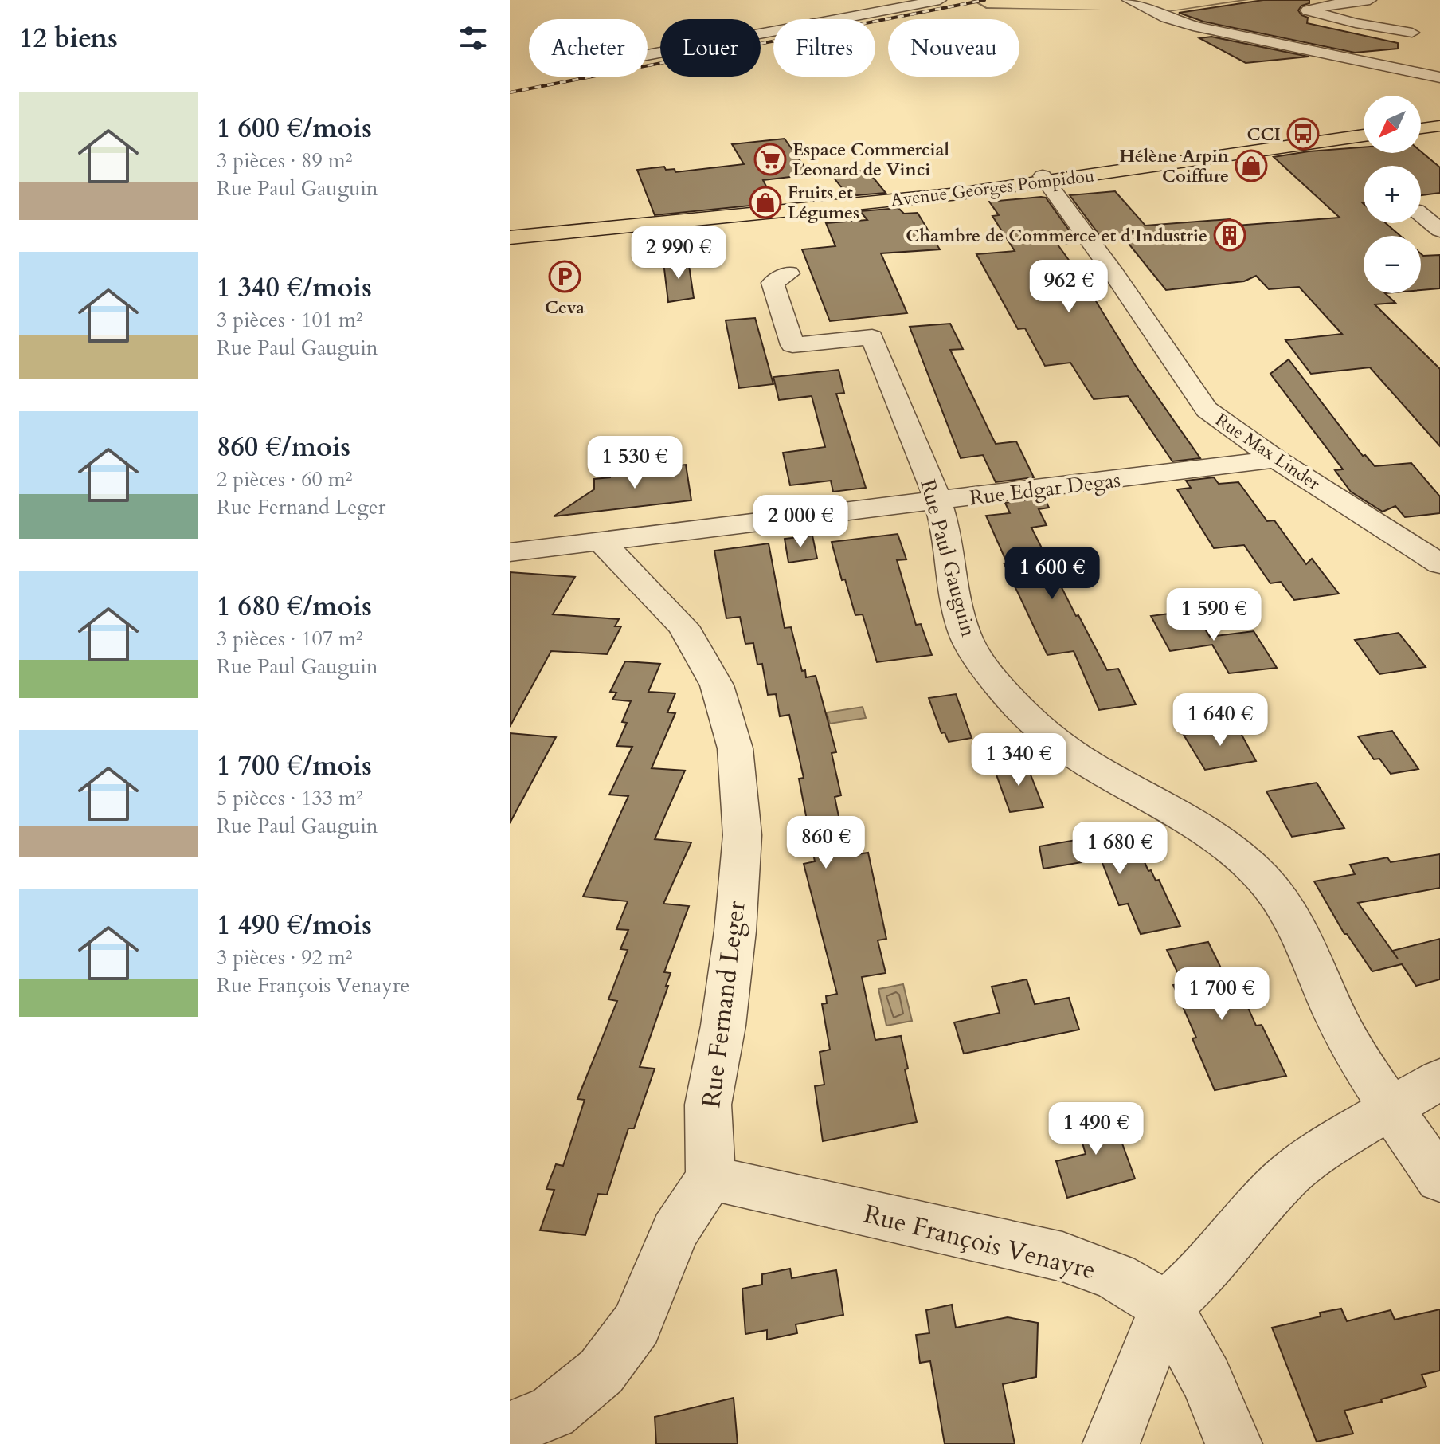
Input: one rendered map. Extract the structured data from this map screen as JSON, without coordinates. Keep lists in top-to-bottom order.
{
  "streets": {
    "main road": ["Avenue Georges Pompidou"],
    "street": [
      "Rue Max Linder",
      "Rue Edgar Degas",
      "Rue Paul Gauguin",
      "Rue Fernand Leger",
      "Rue François Venayre"
    ]
  },
  "crossings": [
    ["Avenue Georges Pompidou", "Rue Max Linder"],
    ["Rue Max Linder", "Rue Edgar Degas"],
    ["Rue Edgar Degas", "Rue Paul Gauguin"],
    ["Rue Edgar Degas", "Rue Fernand Leger"],
    ["Rue Fernand Leger", "Rue François Venayre"]
  ],
  "places": {
    "bus stop": ["CCI"],
    "supermarket": ["Espace Commercial Leonard de Vinci"],
    "shop": ["Hélène Arpin Coiffure", "Fruits et Légumes"],
    "building": ["Chambre de Commerce et d'Industrie"],
    "parking": ["Ceva"]
  },
  "north": "bottom left",
  "page": {
    "heading": "12 biens",
    "chip": [
      "Acheter",
      "Louer",
      "Filtres",
      "Nouveau"
    ],
    "list": [
      {
        "name": "1 600 €/mois",
        "note": "3 pièces · 89 m² · Rue Paul Gauguin"
      },
      {
        "name": "1 340 €/mois",
        "note": "3 pièces · 101 m² · Rue Paul Gauguin"
      },
      {
        "name": "860 €/mois",
        "note": "2 pièces · 60 m² · Rue Fernand Leger"
      },
      {
        "name": "1 680 €/mois",
        "note": "3 pièces · 107 m² · Rue Paul Gauguin"
      },
      {
        "name": "1 700 €/mois",
        "note": "5 pièces · 133 m² · Rue Paul Gauguin"
      },
      {
        "name": "1 490 €/mois",
        "note": "3 pièces · 92 m² · Rue François Venayre"
      }
    ],
    "map_buttons": ["+", "−"],
    "price": [
      "2 990 €",
      "962 €",
      "1 530 €",
      "2 000 €",
      "1 600 €",
      "1 590 €",
      "1 640 €",
      "1 340 €",
      "860 €",
      "1 680 €",
      "1 700 €",
      "1 490 €"
    ]
  }
}
